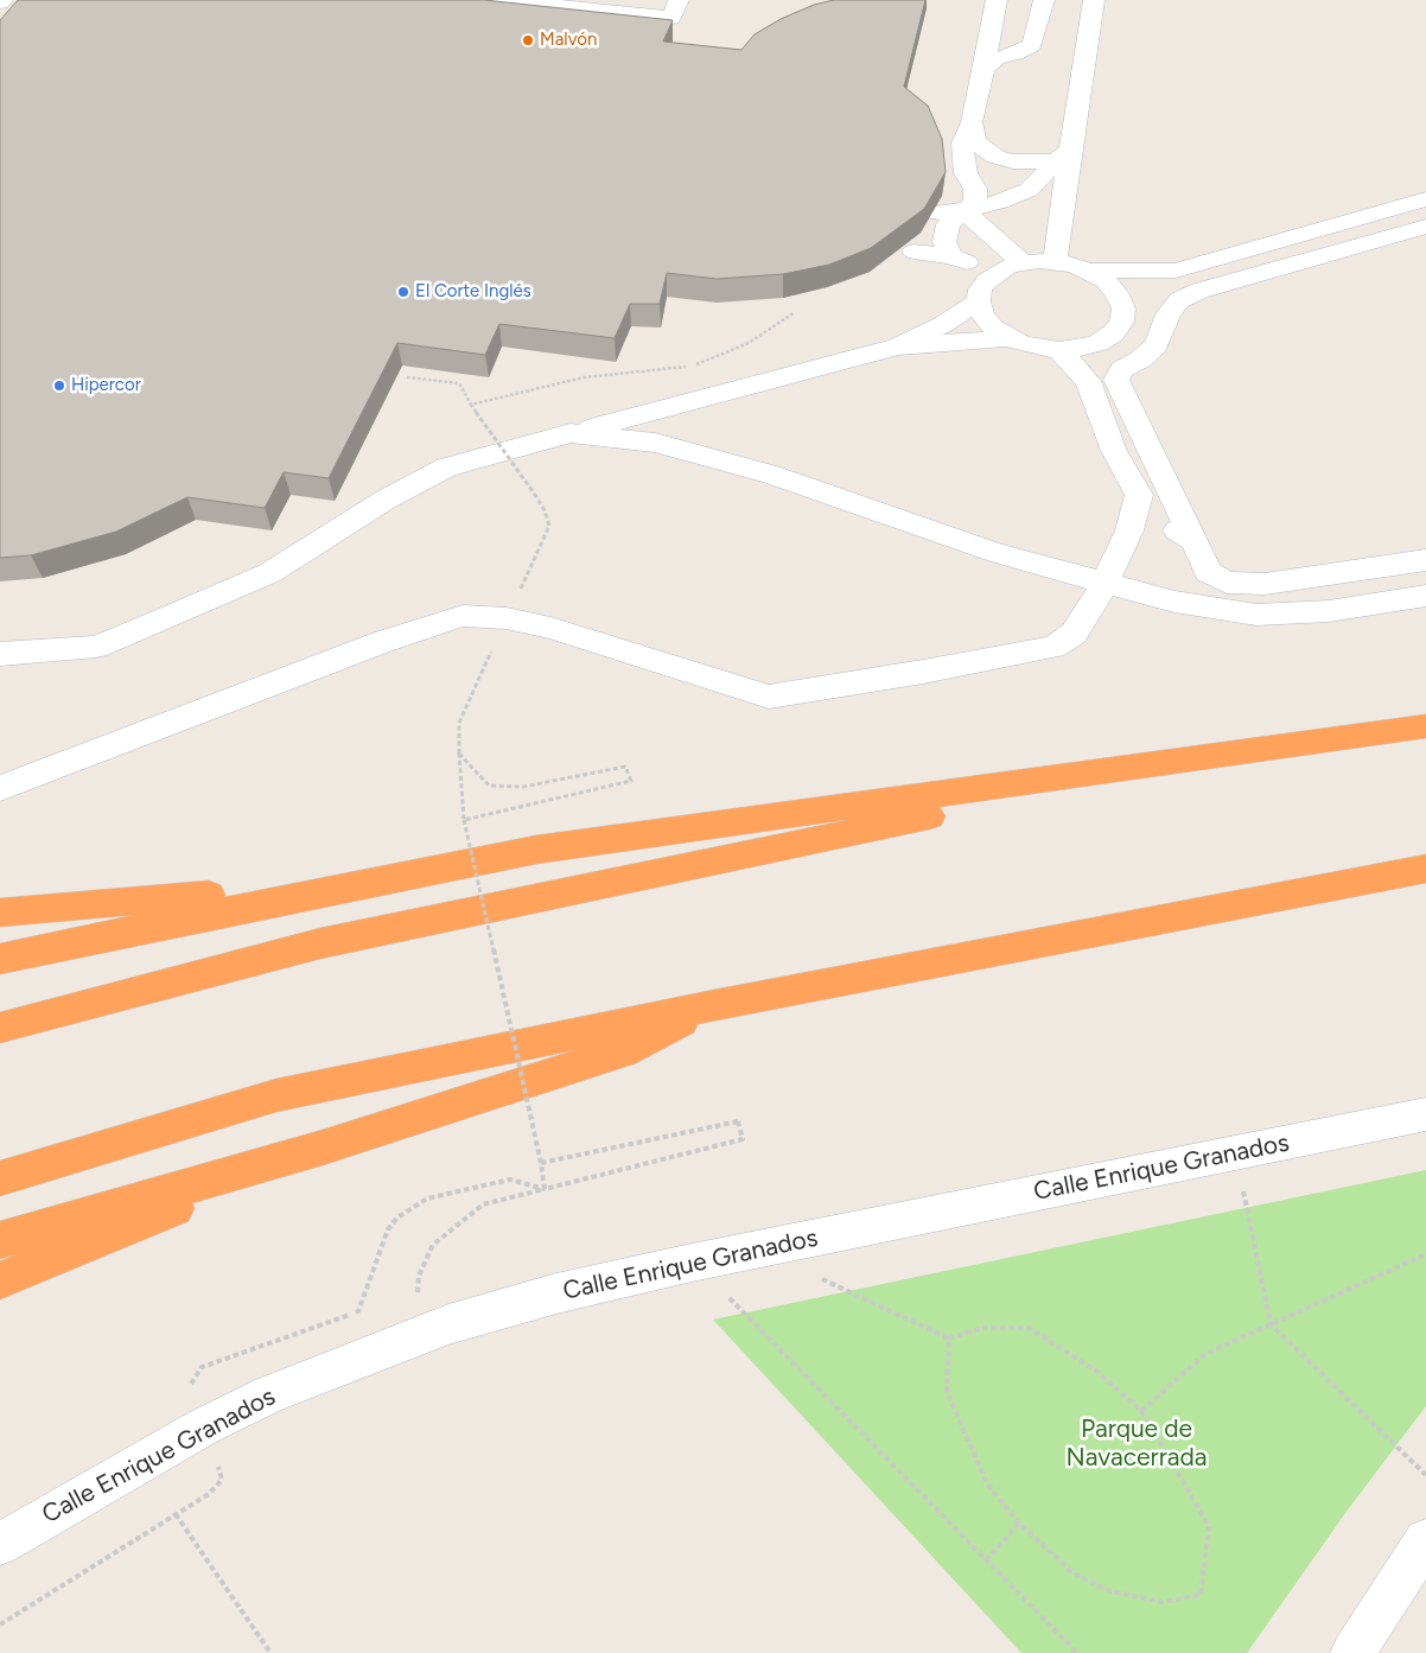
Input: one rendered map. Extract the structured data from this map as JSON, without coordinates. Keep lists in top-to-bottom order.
{
  "streets": {
    "street": ["Calle Enrique Granados"]
  },
  "parks": ["Parque de Navacerrada"],
  "places": ["Malvón", "El Corte Inglés", "Hipercor"]
}
